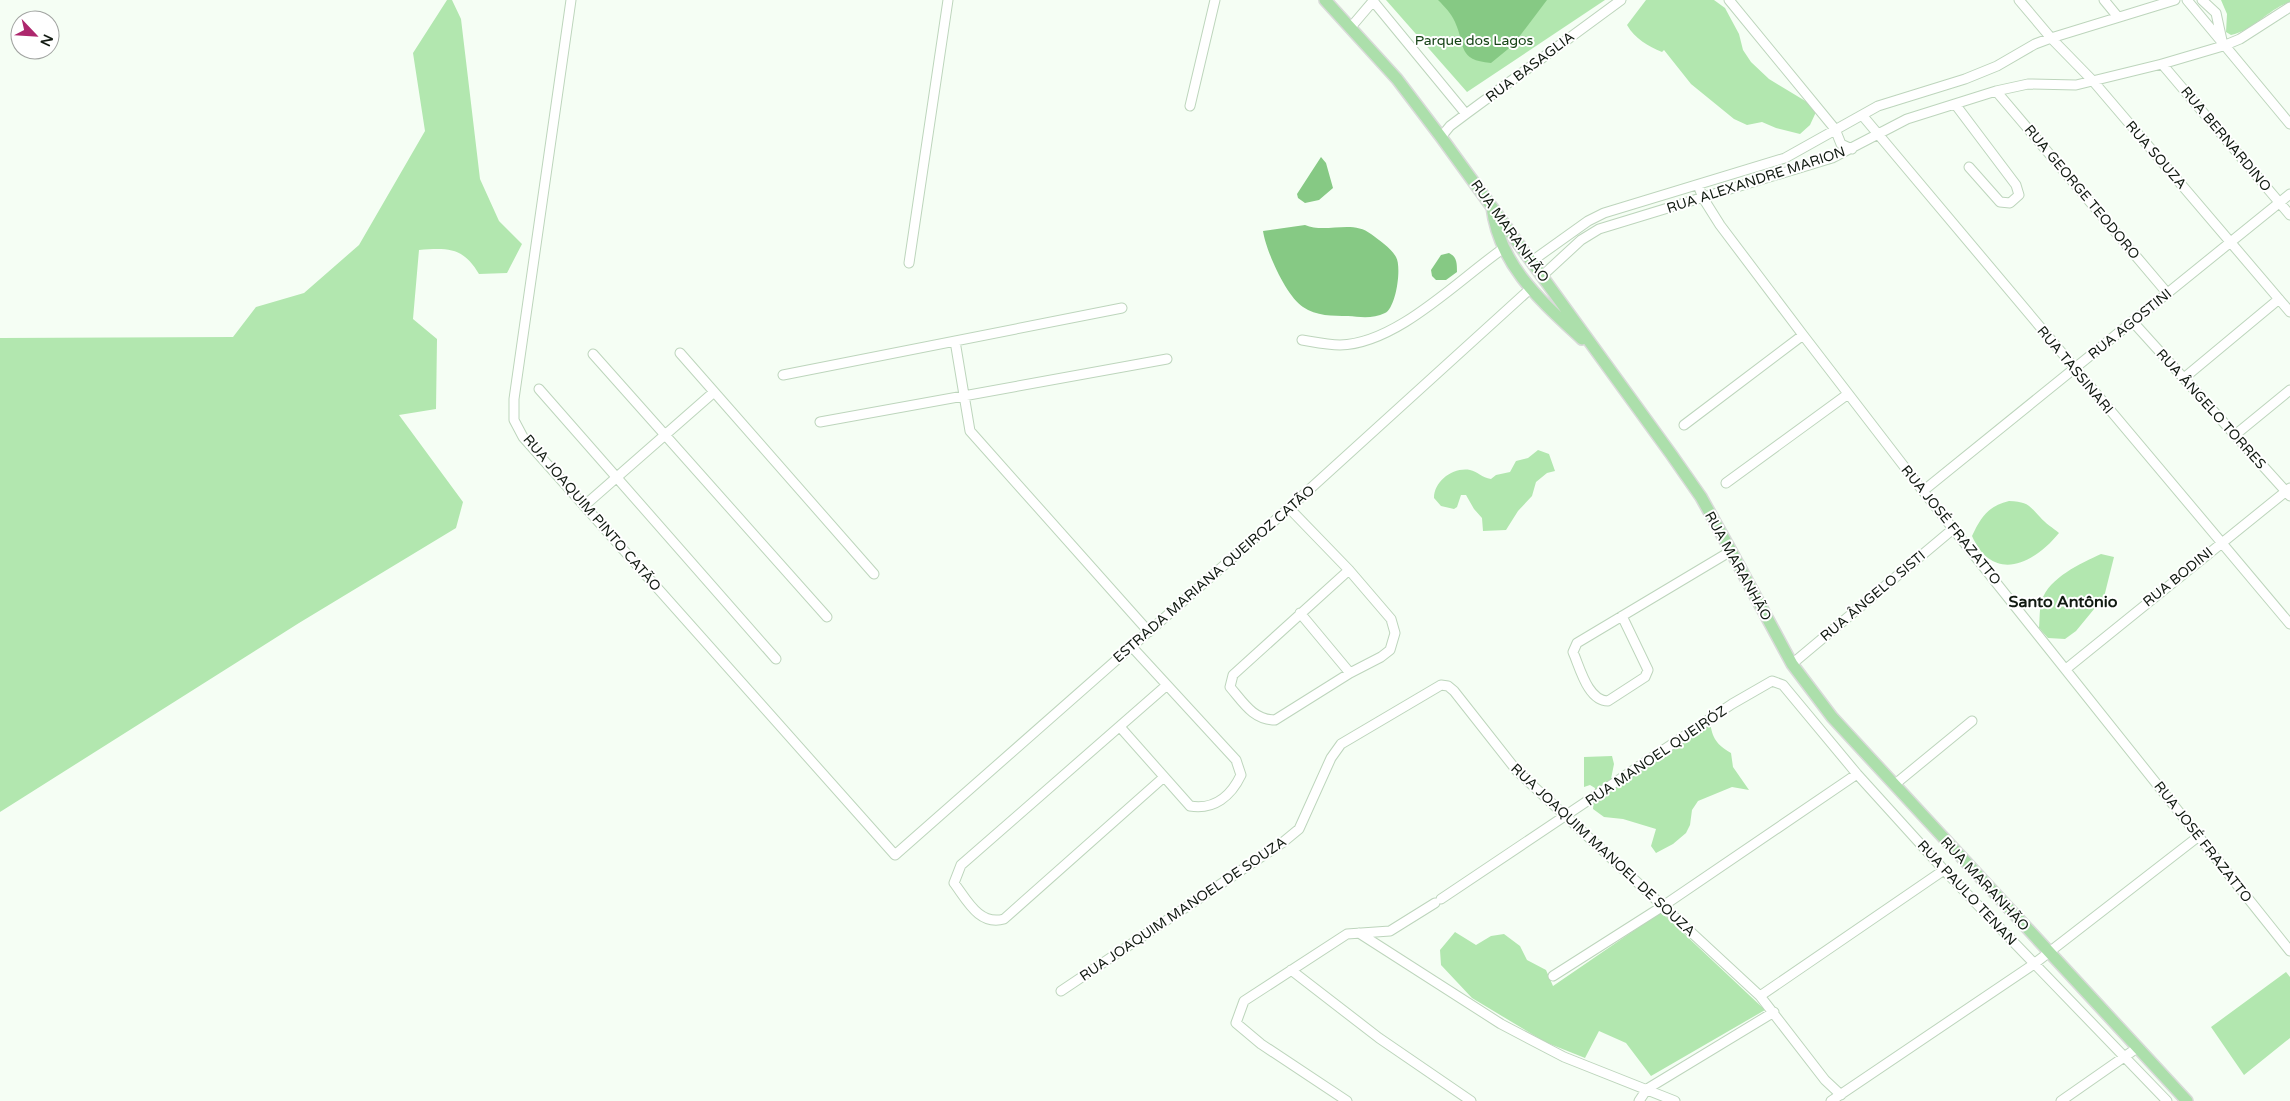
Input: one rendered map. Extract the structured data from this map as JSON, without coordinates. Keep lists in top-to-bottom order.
{
  "streets": {
    "main road": ["RUA MARANHÃO"],
    "street": [
      "RUA BASAGLIA",
      "RUA BERNARDINO",
      "RUA SOUZA",
      "RUA ALEXANDRE MARION",
      "RUA GEORGE TEODORO",
      "RUA AGOSTINI",
      "RUA TASSINARI",
      "RUA ÂNGELO TORRES",
      "RUA JOAQUIM PINTO CATÃO",
      "RUA JOSÉ FRAZATTO",
      "ESTRADA MARIANA QUEIROZ CATÃO",
      "RUA BODINI",
      "RUA ÂNGELO SISTI",
      "RUA MANOEL QUEIRÓZ",
      "RUA JOAQUIM MANOEL DE SOUZA",
      "RUA PAULO TENAN"
    ]
  },
  "crossings": [
    ["RUA BASAGLIA", "RUA MARANHÃO"],
    ["RUA BERNARDINO", "RUA ALEXANDRE MARION"],
    ["RUA BERNARDINO", "RUA AGOSTINI"],
    ["RUA SOUZA", "RUA ALEXANDRE MARION"],
    ["RUA SOUZA", "RUA AGOSTINI"],
    ["RUA ALEXANDRE MARION", "RUA GEORGE TEODORO"],
    ["RUA ALEXANDRE MARION", "RUA MARANHÃO"],
    ["RUA ALEXANDRE MARION", "RUA TASSINARI"],
    ["RUA ALEXANDRE MARION", "RUA JOSÉ FRAZATTO"],
    ["RUA GEORGE TEODORO", "RUA AGOSTINI"],
    ["RUA MARANHÃO", "RUA ÂNGELO SISTI"],
    ["RUA AGOSTINI", "RUA TASSINARI"],
    ["RUA AGOSTINI", "RUA ÂNGELO TORRES"],
    ["RUA AGOSTINI", "RUA JOSÉ FRAZATTO"],
    ["RUA TASSINARI", "RUA BODINI"],
    ["RUA ÂNGELO TORRES", "RUA BODINI"],
    ["RUA JOAQUIM PINTO CATÃO", "ESTRADA MARIANA QUEIROZ CATÃO"],
    ["RUA JOSÉ FRAZATTO", "RUA BODINI"],
    ["RUA JOSÉ FRAZATTO", "RUA ÂNGELO SISTI"],
    ["RUA MANOEL QUEIRÓZ", "RUA JOAQUIM MANOEL DE SOUZA"],
    ["RUA MANOEL QUEIRÓZ", "RUA PAULO TENAN"]
  ],
  "districts": ["Santo Antônio"],
  "parks": ["Parque dos Lagos"],
  "north": "bottom right"
}
